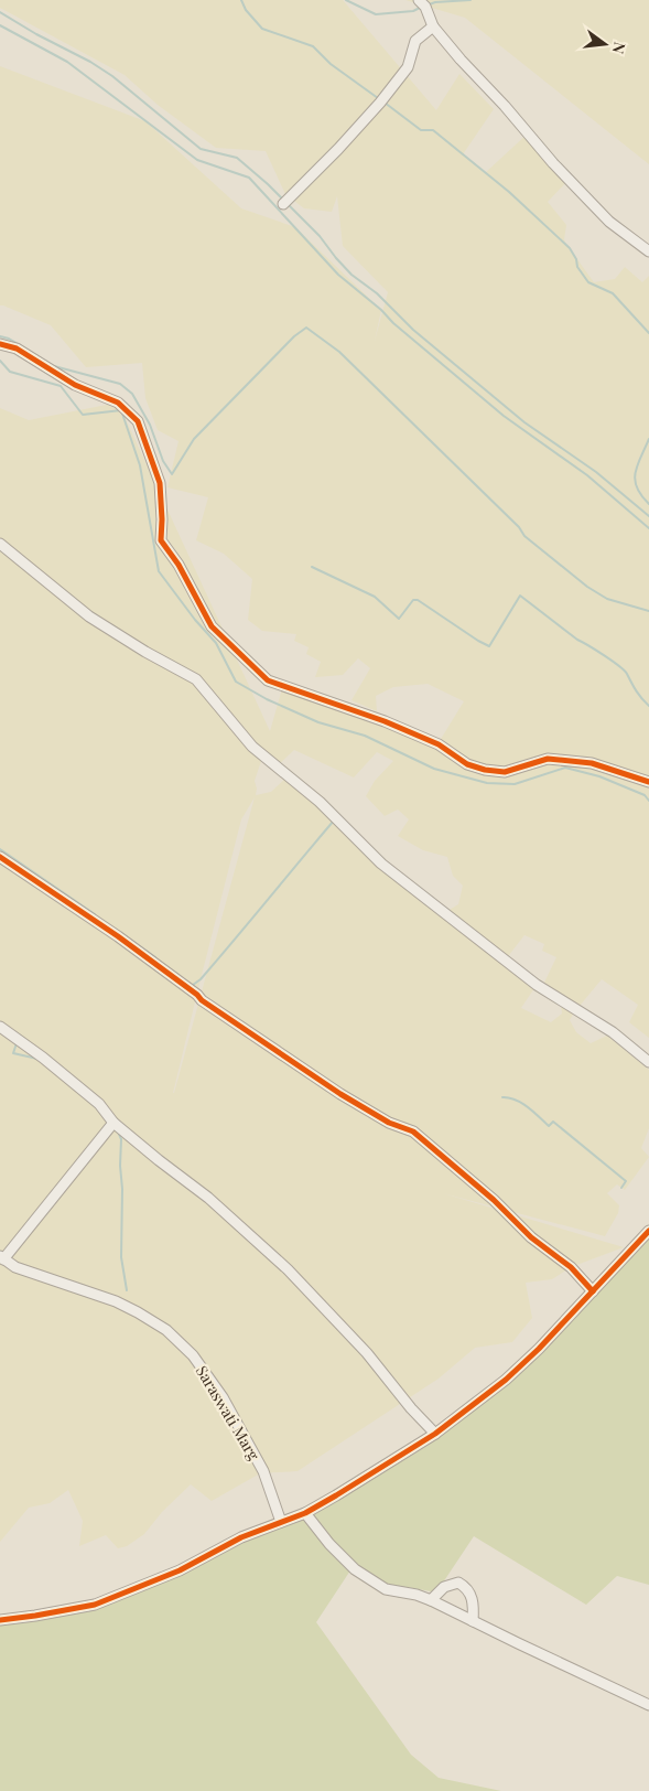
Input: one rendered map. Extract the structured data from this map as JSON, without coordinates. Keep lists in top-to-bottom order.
{
  "streets": {
    "street": ["Saraswati Marg"]
  },
  "north": "right"
}
